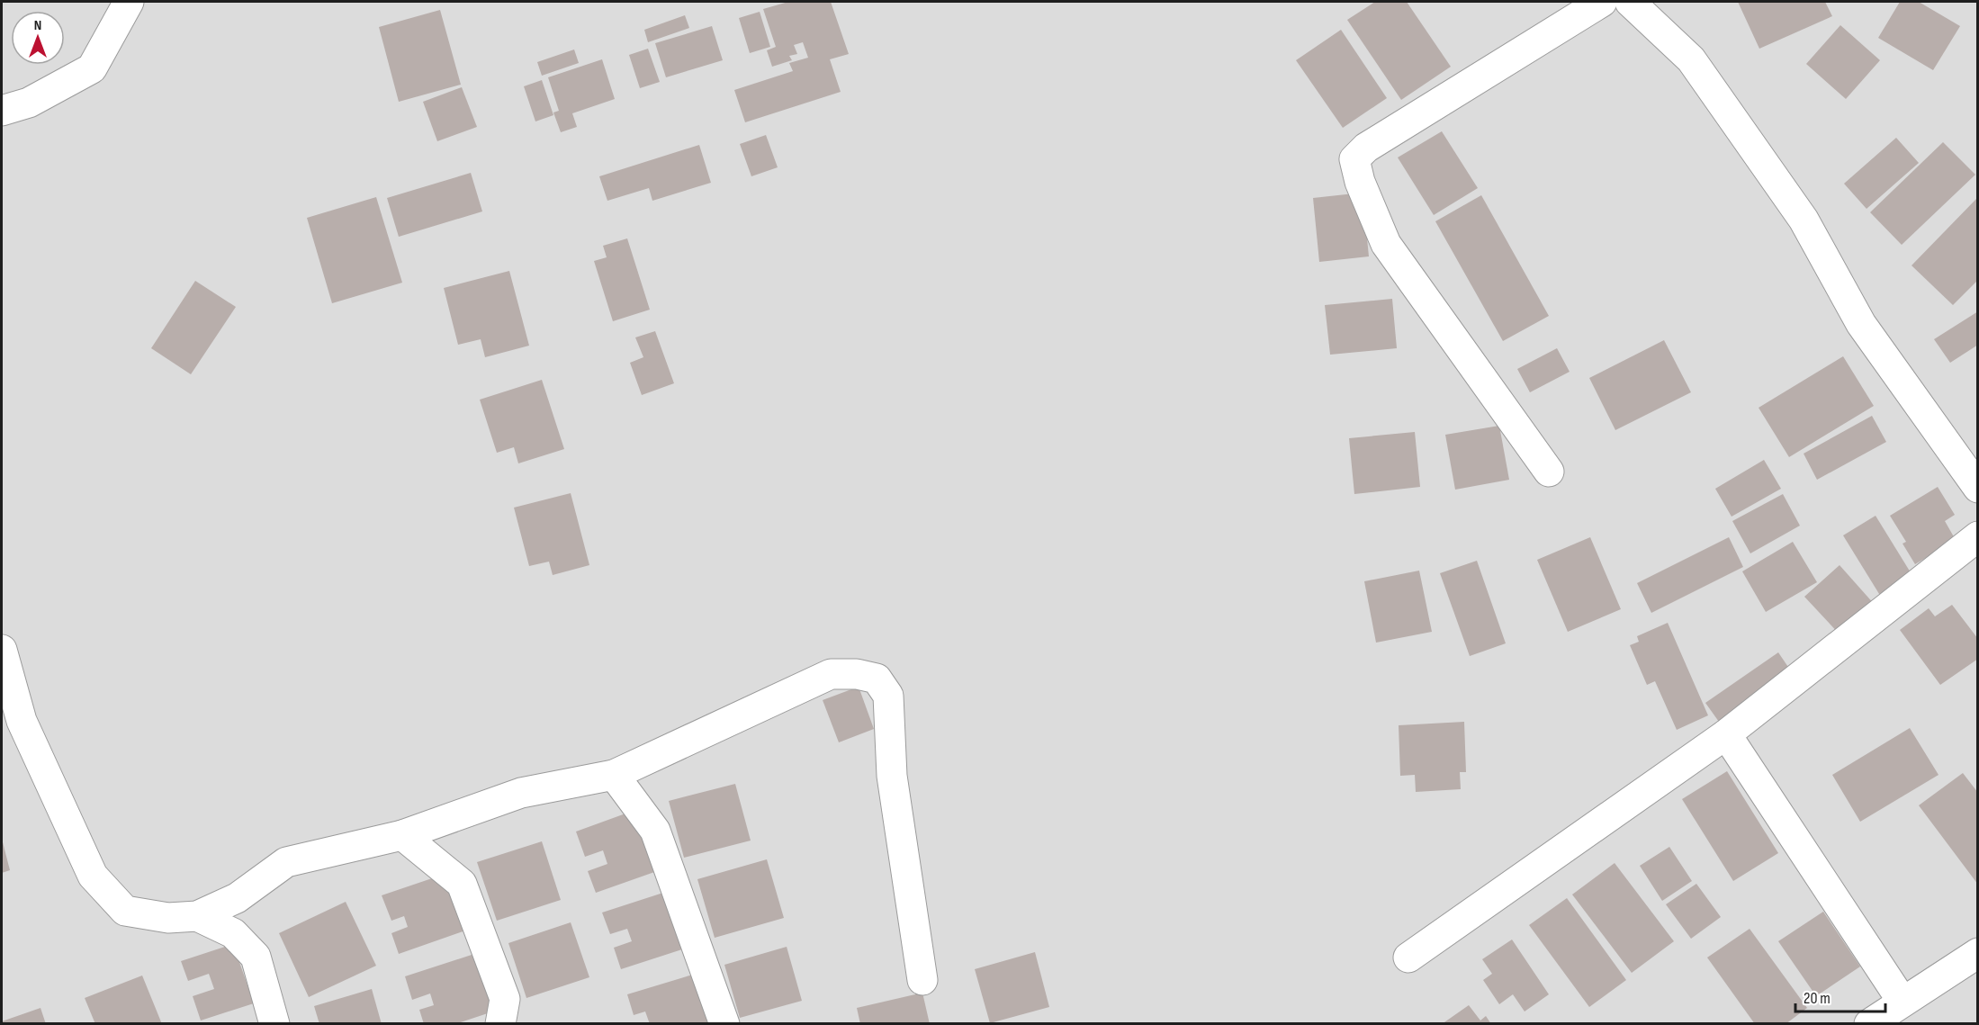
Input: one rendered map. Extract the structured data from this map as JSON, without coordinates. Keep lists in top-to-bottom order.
{
  "scale_bar": "20 m",
  "north": "top"
}
